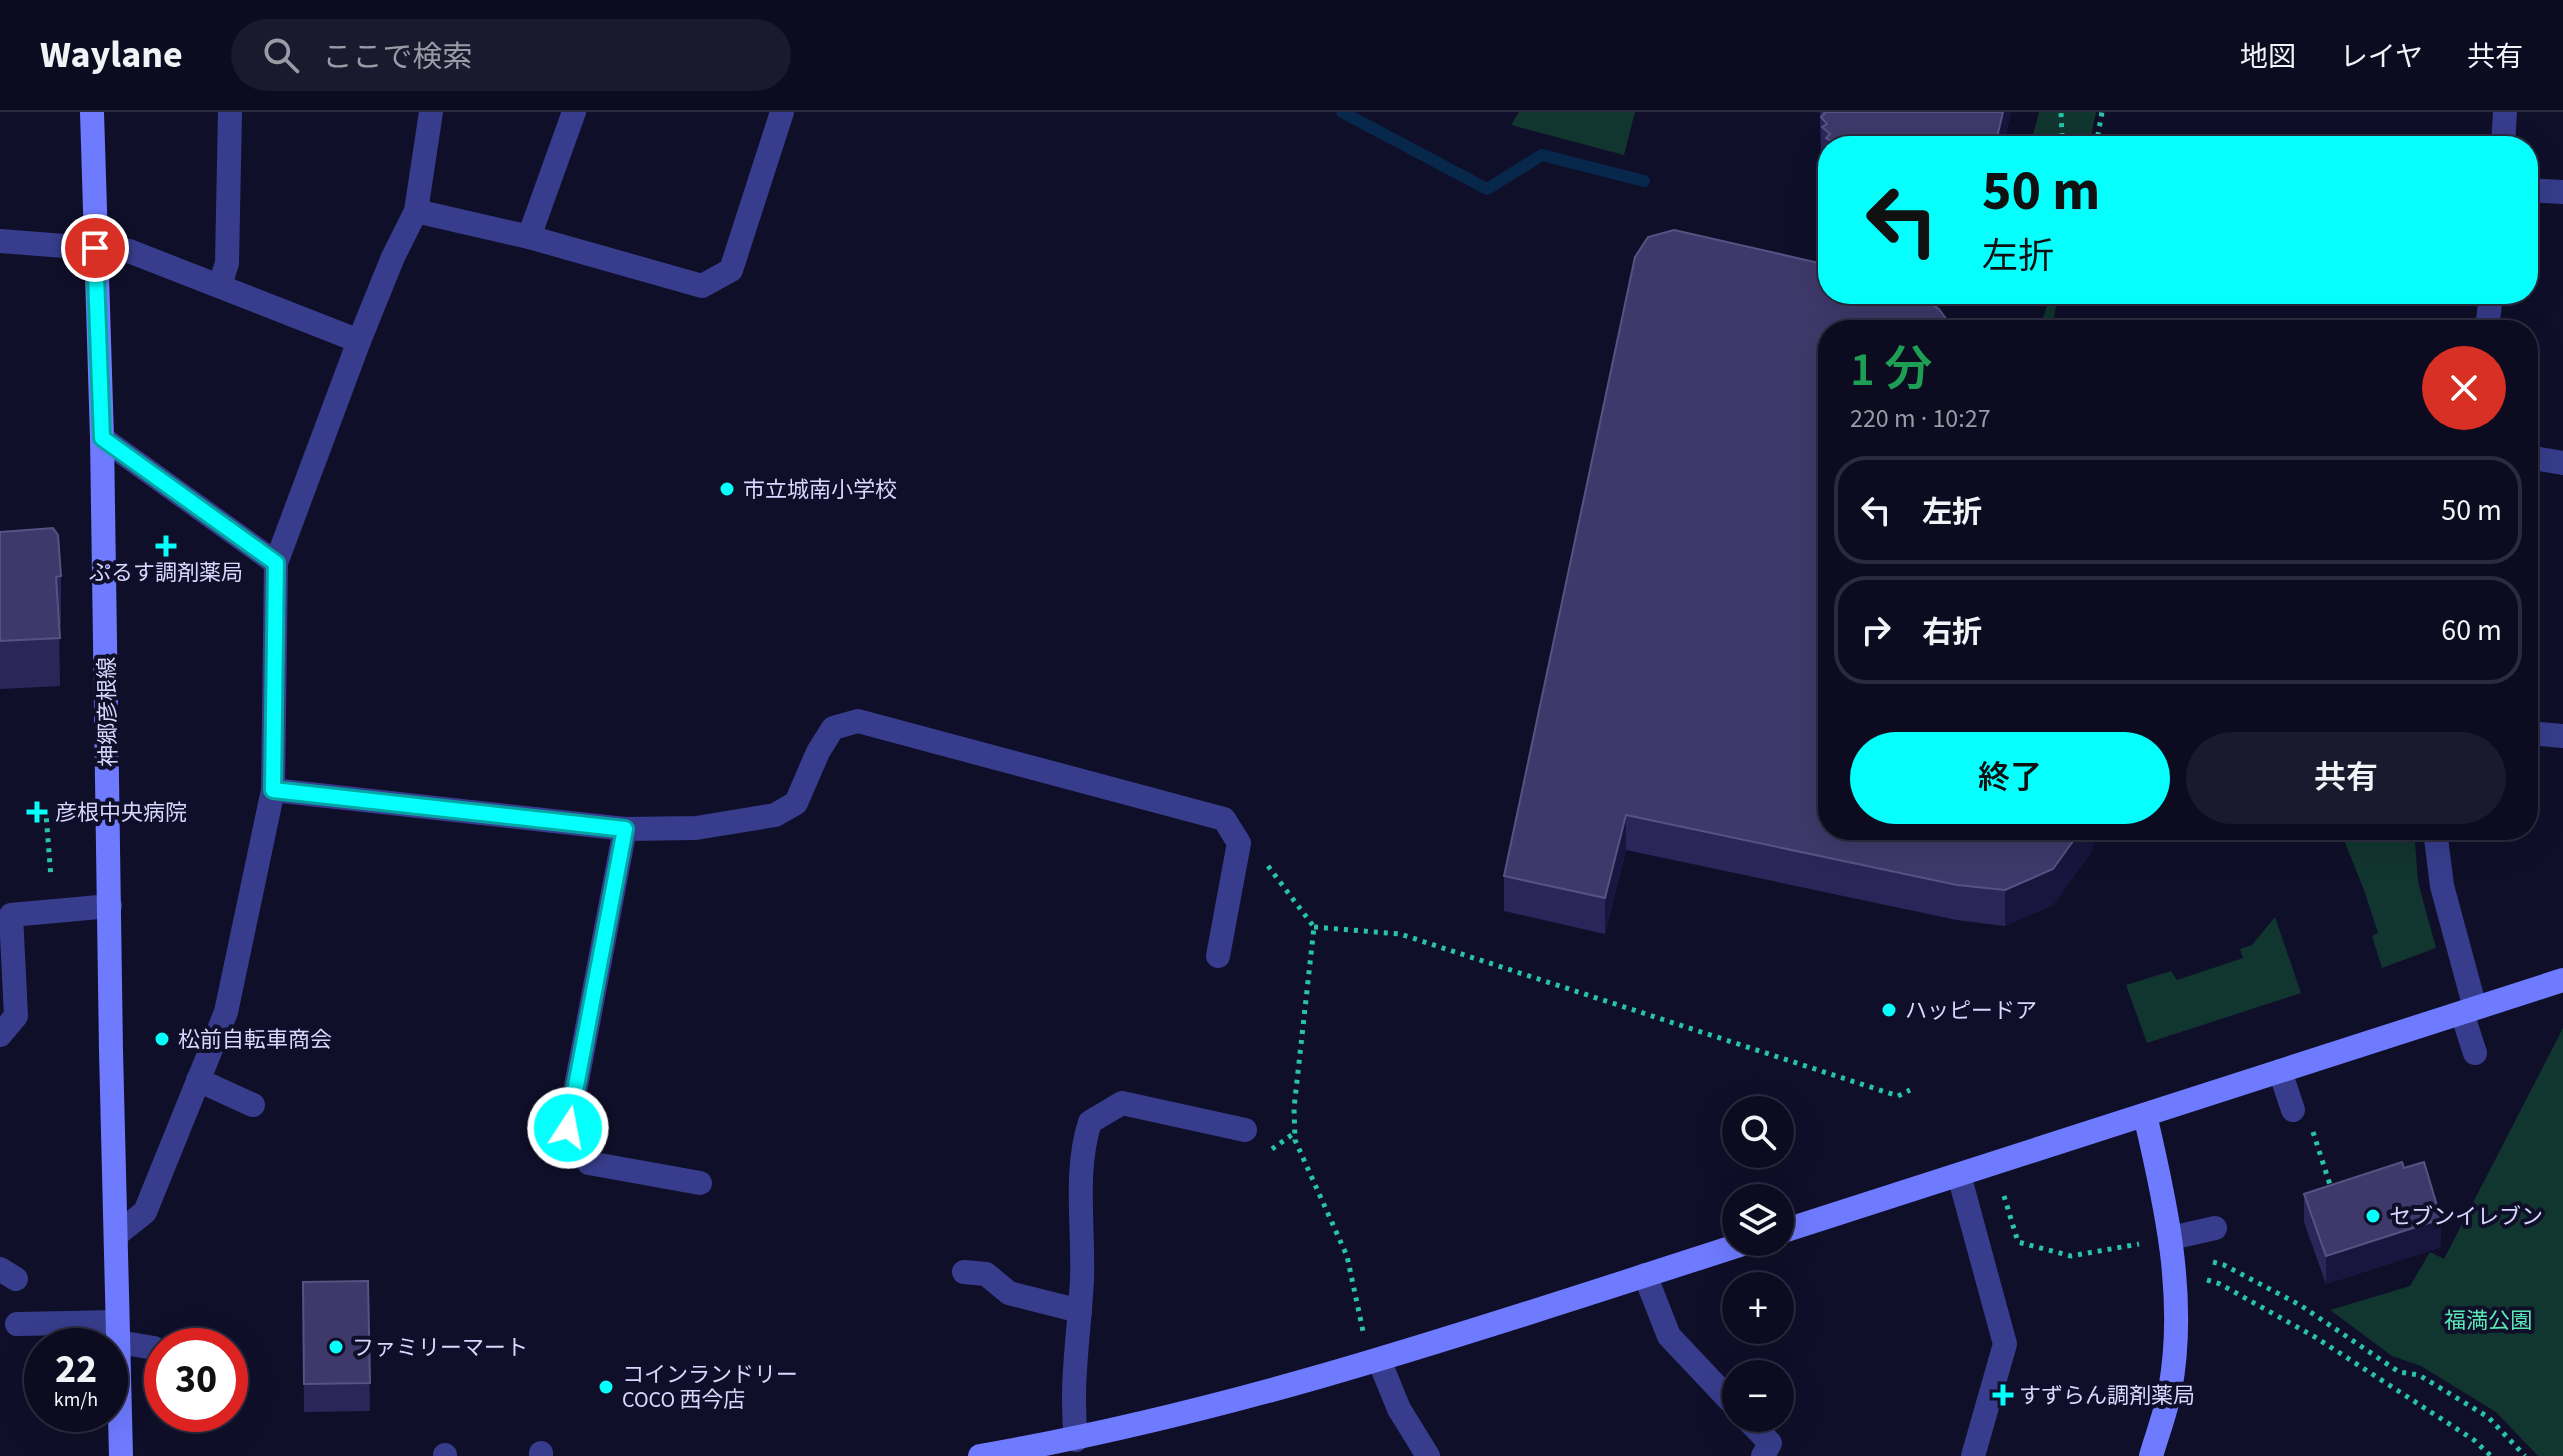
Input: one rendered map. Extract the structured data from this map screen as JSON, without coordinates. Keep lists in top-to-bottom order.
{
  "streets": {
    "street": ["神郷彦根線"]
  },
  "parks": ["福満公園"],
  "places": {
    "other": [
      "市立城南小学校",
      "ハッピードア",
      "松前自転車商会",
      "セブンイレブン",
      "ファミリーマート",
      "コインランドリー COCO 西今店"
    ],
    "health": ["ぷるす調剤薬局", "彦根中央病院", "すずらん調剤薬局"]
  },
  "page": {
    "header": "Waylane",
    "search": "ここで検索",
    "nav": ["地図", "レイヤ", "共有"],
    "turn": ["50 m", "左折"],
    "heading": ["1 分", "220 m · 10:27"],
    "list": [
      {
        "name": "左折",
        "value": "50 m"
      },
      {
        "name": "右折",
        "value": "60 m"
      }
    ],
    "buttons": ["終了", "共有"],
    "map_buttons": ["+", "−"],
    "speed": "22 km/h",
    "limit": "30"
  }
}
